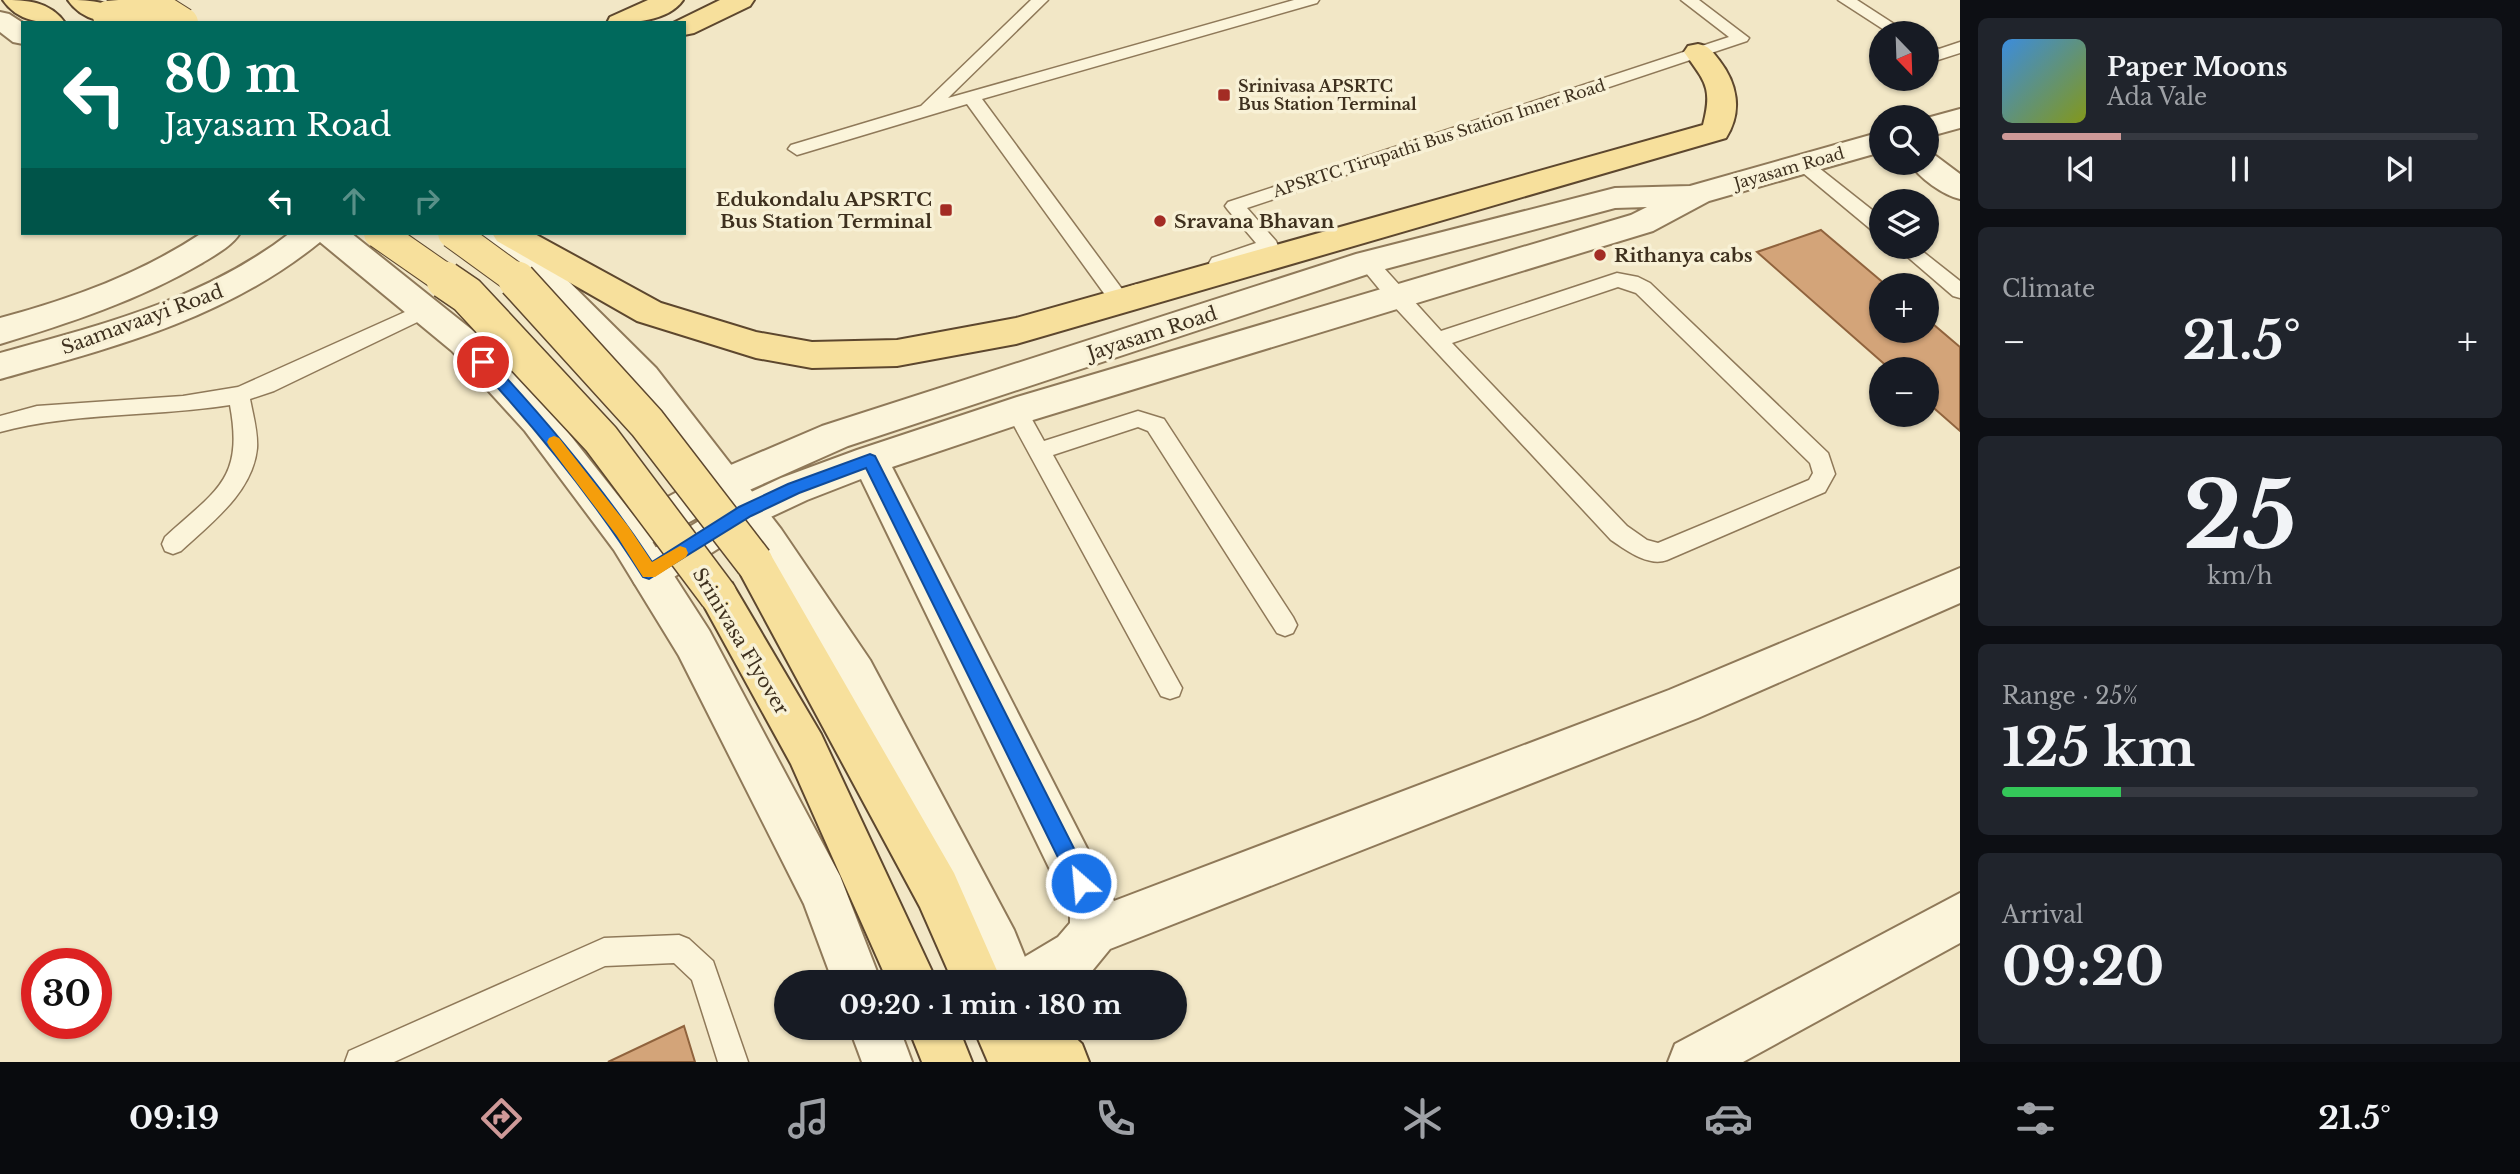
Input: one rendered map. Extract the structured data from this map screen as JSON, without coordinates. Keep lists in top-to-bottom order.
{
  "streets": {
    "main road": ["Srinivasa Flyover"],
    "street": ["Jayasam Road", "Saamavaayi Road"],
    "lane": ["APSRTC Tirupathi Bus Station Inner Road"]
  },
  "places": {
    "transit": ["Srinivasa APSRTC Bus Station Terminal", "Edukondalu APSRTC Bus Station Terminal"],
    "other": ["Sravana Bhavan", "Rithanya cabs"]
  },
  "north": "bottom right",
  "page": {
    "map_buttons": ["+", "−"],
    "turn": ["80 m", "Jayasam Road"],
    "song": ["Paper Moons", "Ada Vale"],
    "tile": [
      "Climate",
      ["25", "km/h"],
      ["Range · 25%", "125 km"],
      ["Arrival", "09:20"]
    ],
    "heat": ["−", "21.5°", "+"],
    "limit": "30",
    "trip": "09:20 · 1 min · 180 m",
    "tabs": ["09:19", "21.5°"]
  }
}
